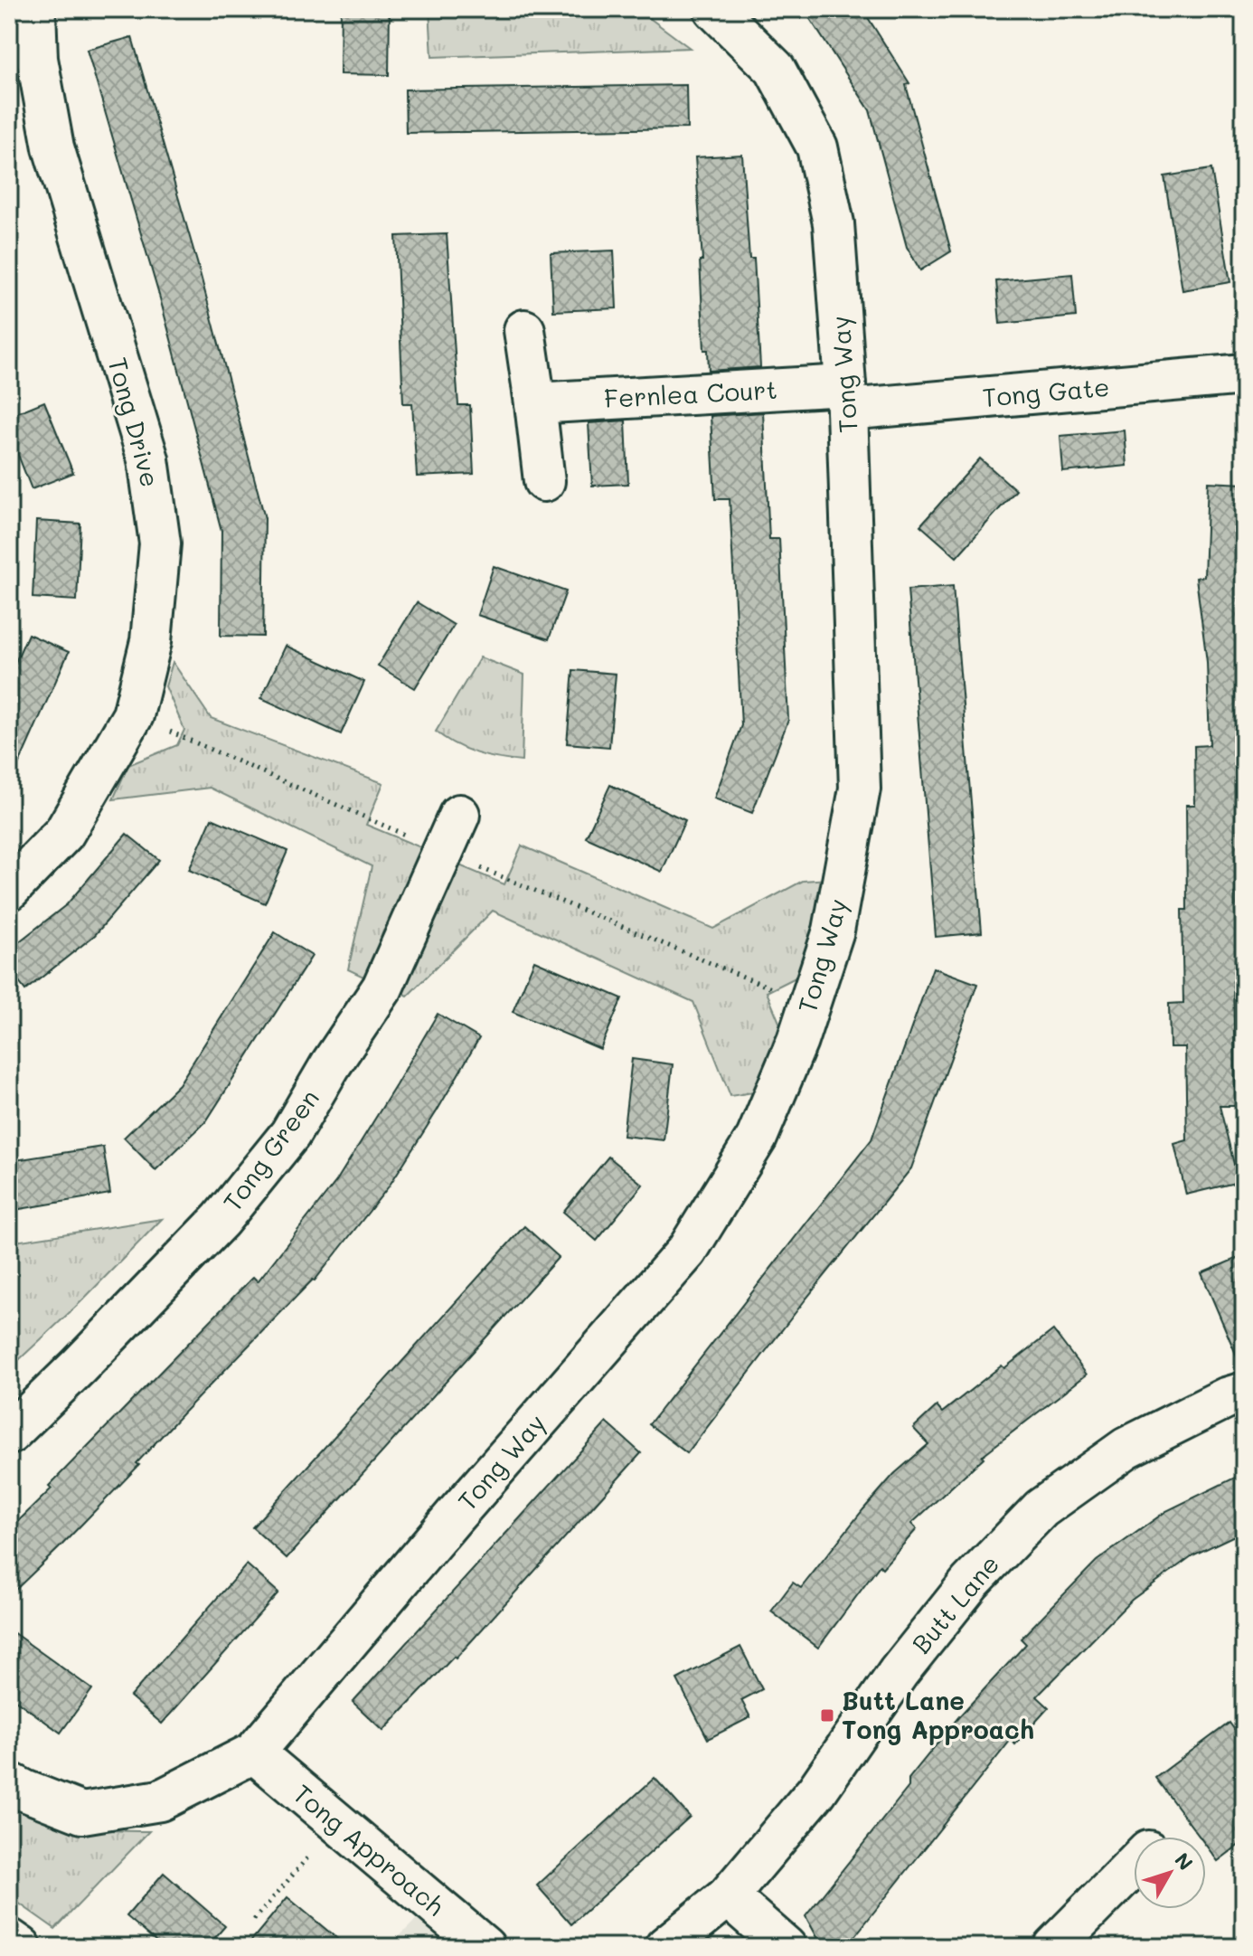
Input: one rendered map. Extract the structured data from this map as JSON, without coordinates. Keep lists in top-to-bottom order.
{
  "streets": {
    "street": [
      "Tong Way",
      "Tong Gate",
      "Fernlea Court",
      "Tong Drive",
      "Tong Green",
      "Butt Lane",
      "Tong Approach"
    ]
  },
  "crossings": [
    ["Tong Way", "Tong Gate"],
    ["Tong Way", "Fernlea Court"],
    ["Tong Way", "Tong Approach"],
    ["Tong Gate", "Fernlea Court"]
  ],
  "places": {
    "transit": ["Butt Lane Tong Approach"]
  },
  "north": "top right"
}
